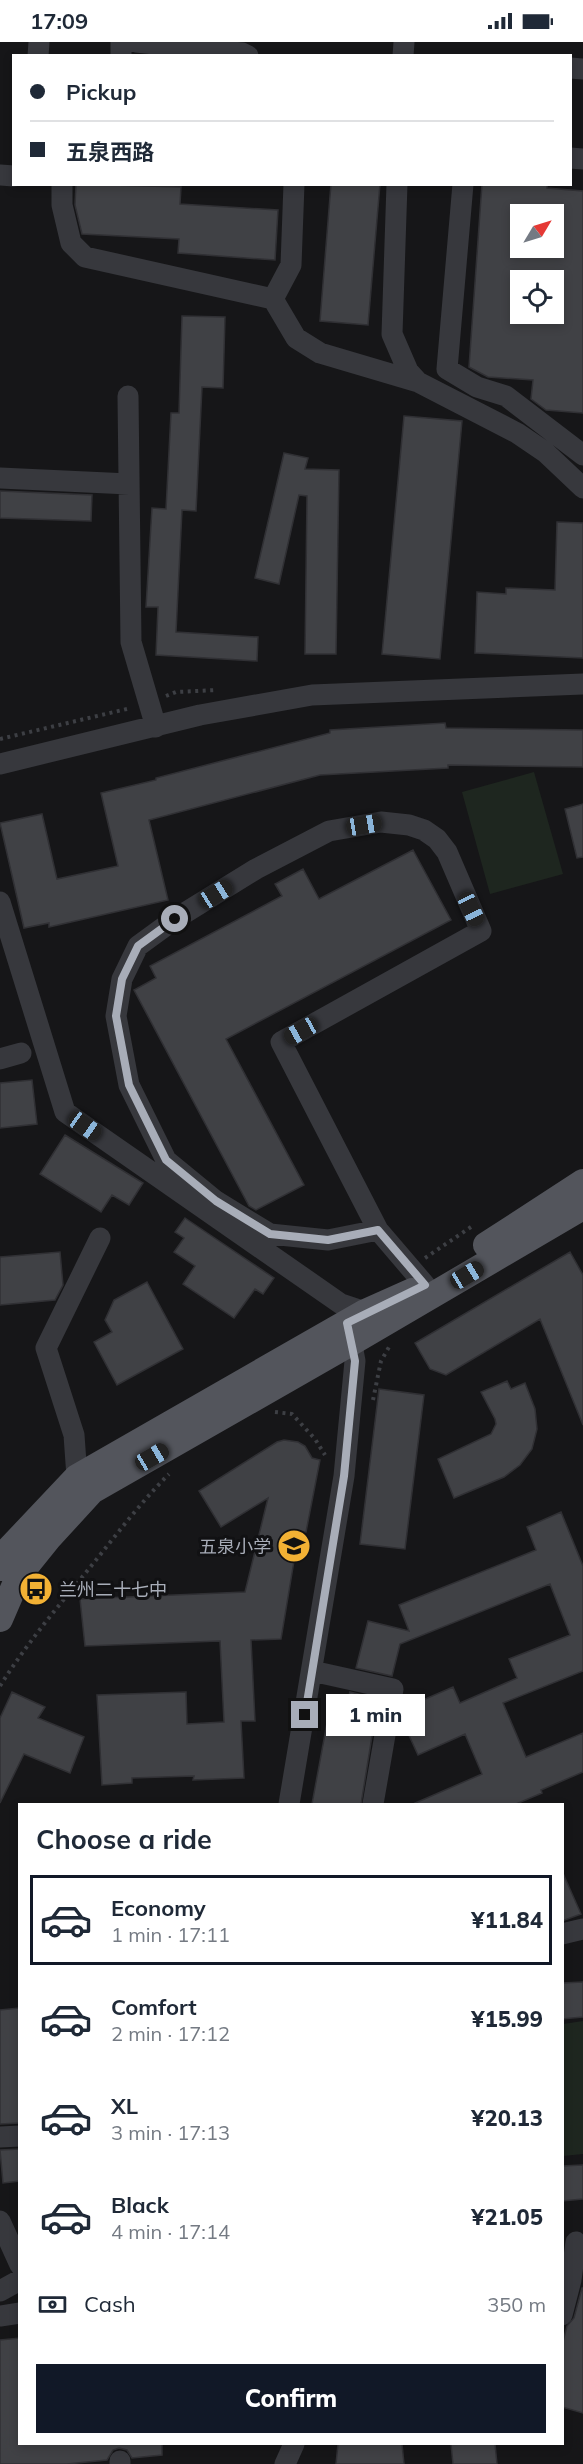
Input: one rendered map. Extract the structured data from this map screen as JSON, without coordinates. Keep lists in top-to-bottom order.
{
  "places": {
    "school or university": ["五泉小学"],
    "bus stop": ["兰州二十七中"]
  },
  "north": "top right",
  "page": {
    "status": "17:09",
    "banner": ["Pickup", "五泉西路"],
    "bubble": "1 min",
    "heading": "Choose a ride",
    "list": [
      {
        "name": "Economy",
        "note": "1 min · 17:11",
        "value": "¥11.84"
      },
      {
        "name": "Comfort",
        "note": "2 min · 17:12",
        "value": "¥15.99"
      },
      {
        "name": "XL",
        "note": "3 min · 17:13",
        "value": "¥20.13"
      },
      {
        "name": "Black",
        "note": "4 min · 17:14",
        "value": "¥21.05"
      }
    ],
    "pay": ["Cash", "350 m"],
    "buttons": "Confirm"
  }
}
